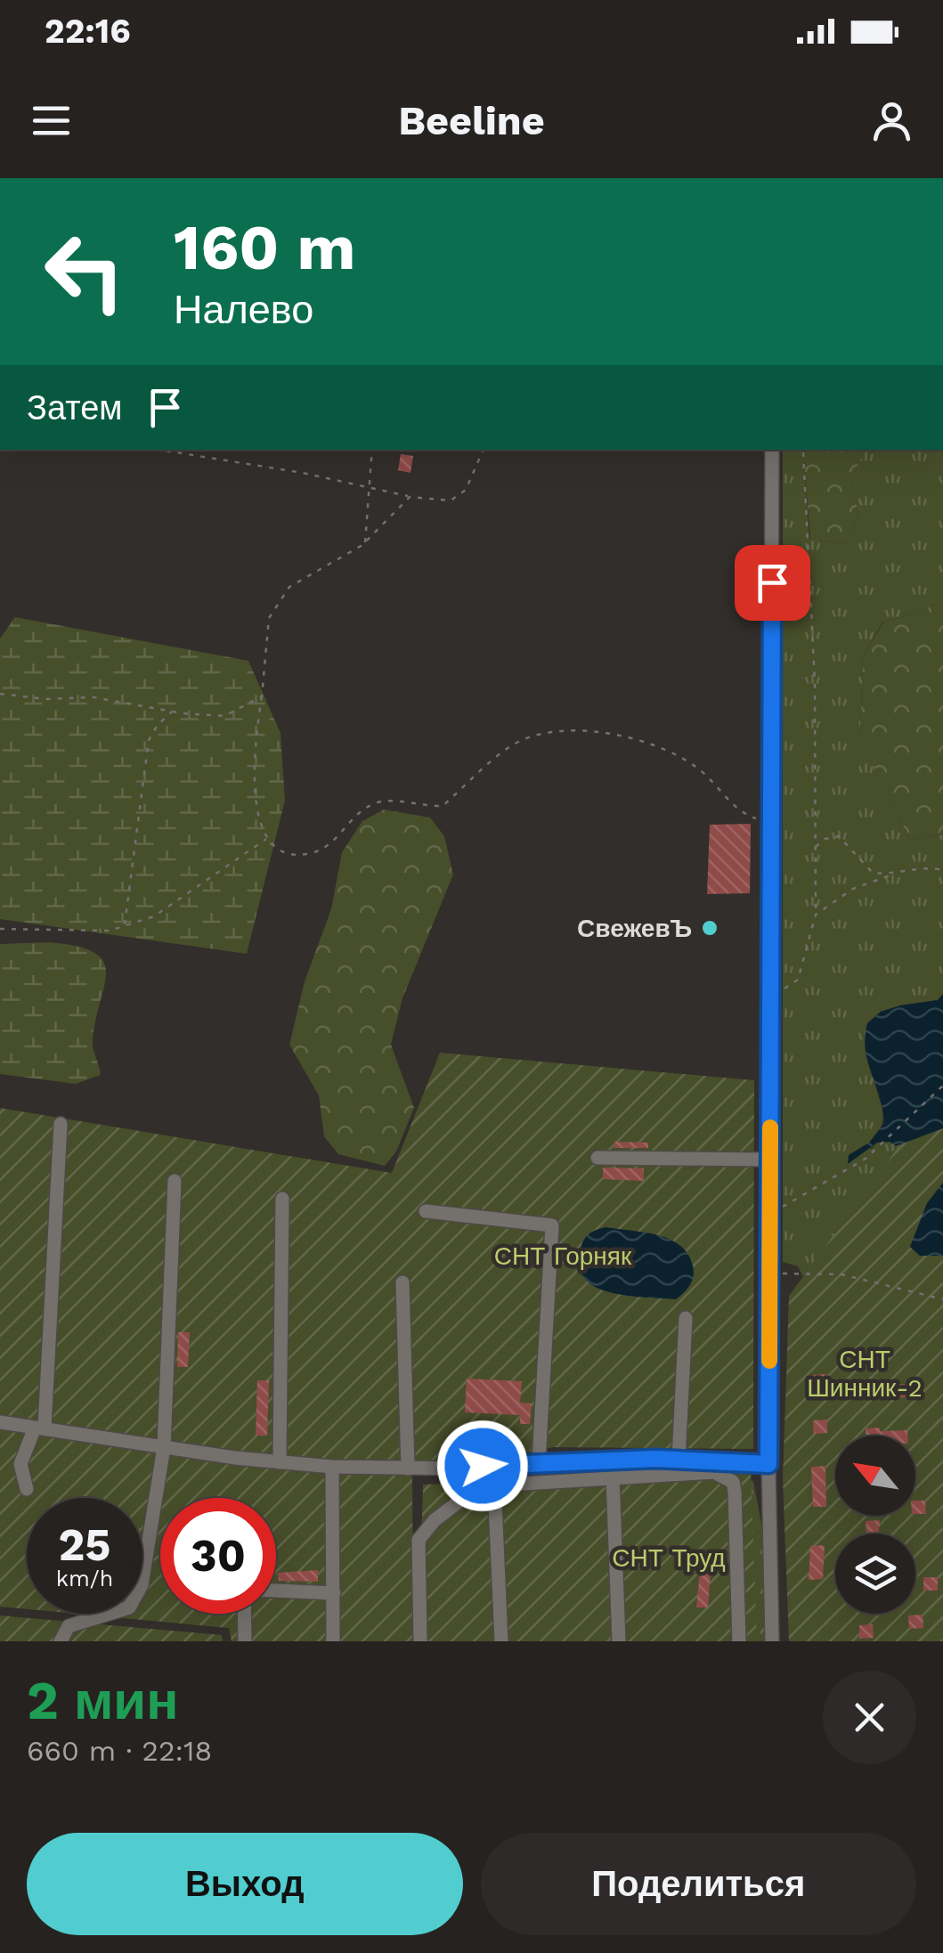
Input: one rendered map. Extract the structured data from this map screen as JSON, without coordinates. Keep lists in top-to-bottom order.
{
  "parks": ["СНТ Горняк", "СНТ Шинник-2", "СНТ Труд"],
  "places": ["СвежевЪ"],
  "north": "top left",
  "page": {
    "status": "22:16",
    "header": "Beeline",
    "turn": ["160 m", "Налево"],
    "then": "Затем",
    "speed": "25 km/h",
    "limit": "30",
    "heading": ["2 мин", "660 m · 22:18"],
    "buttons": ["Выход", "Поделиться"]
  }
}
